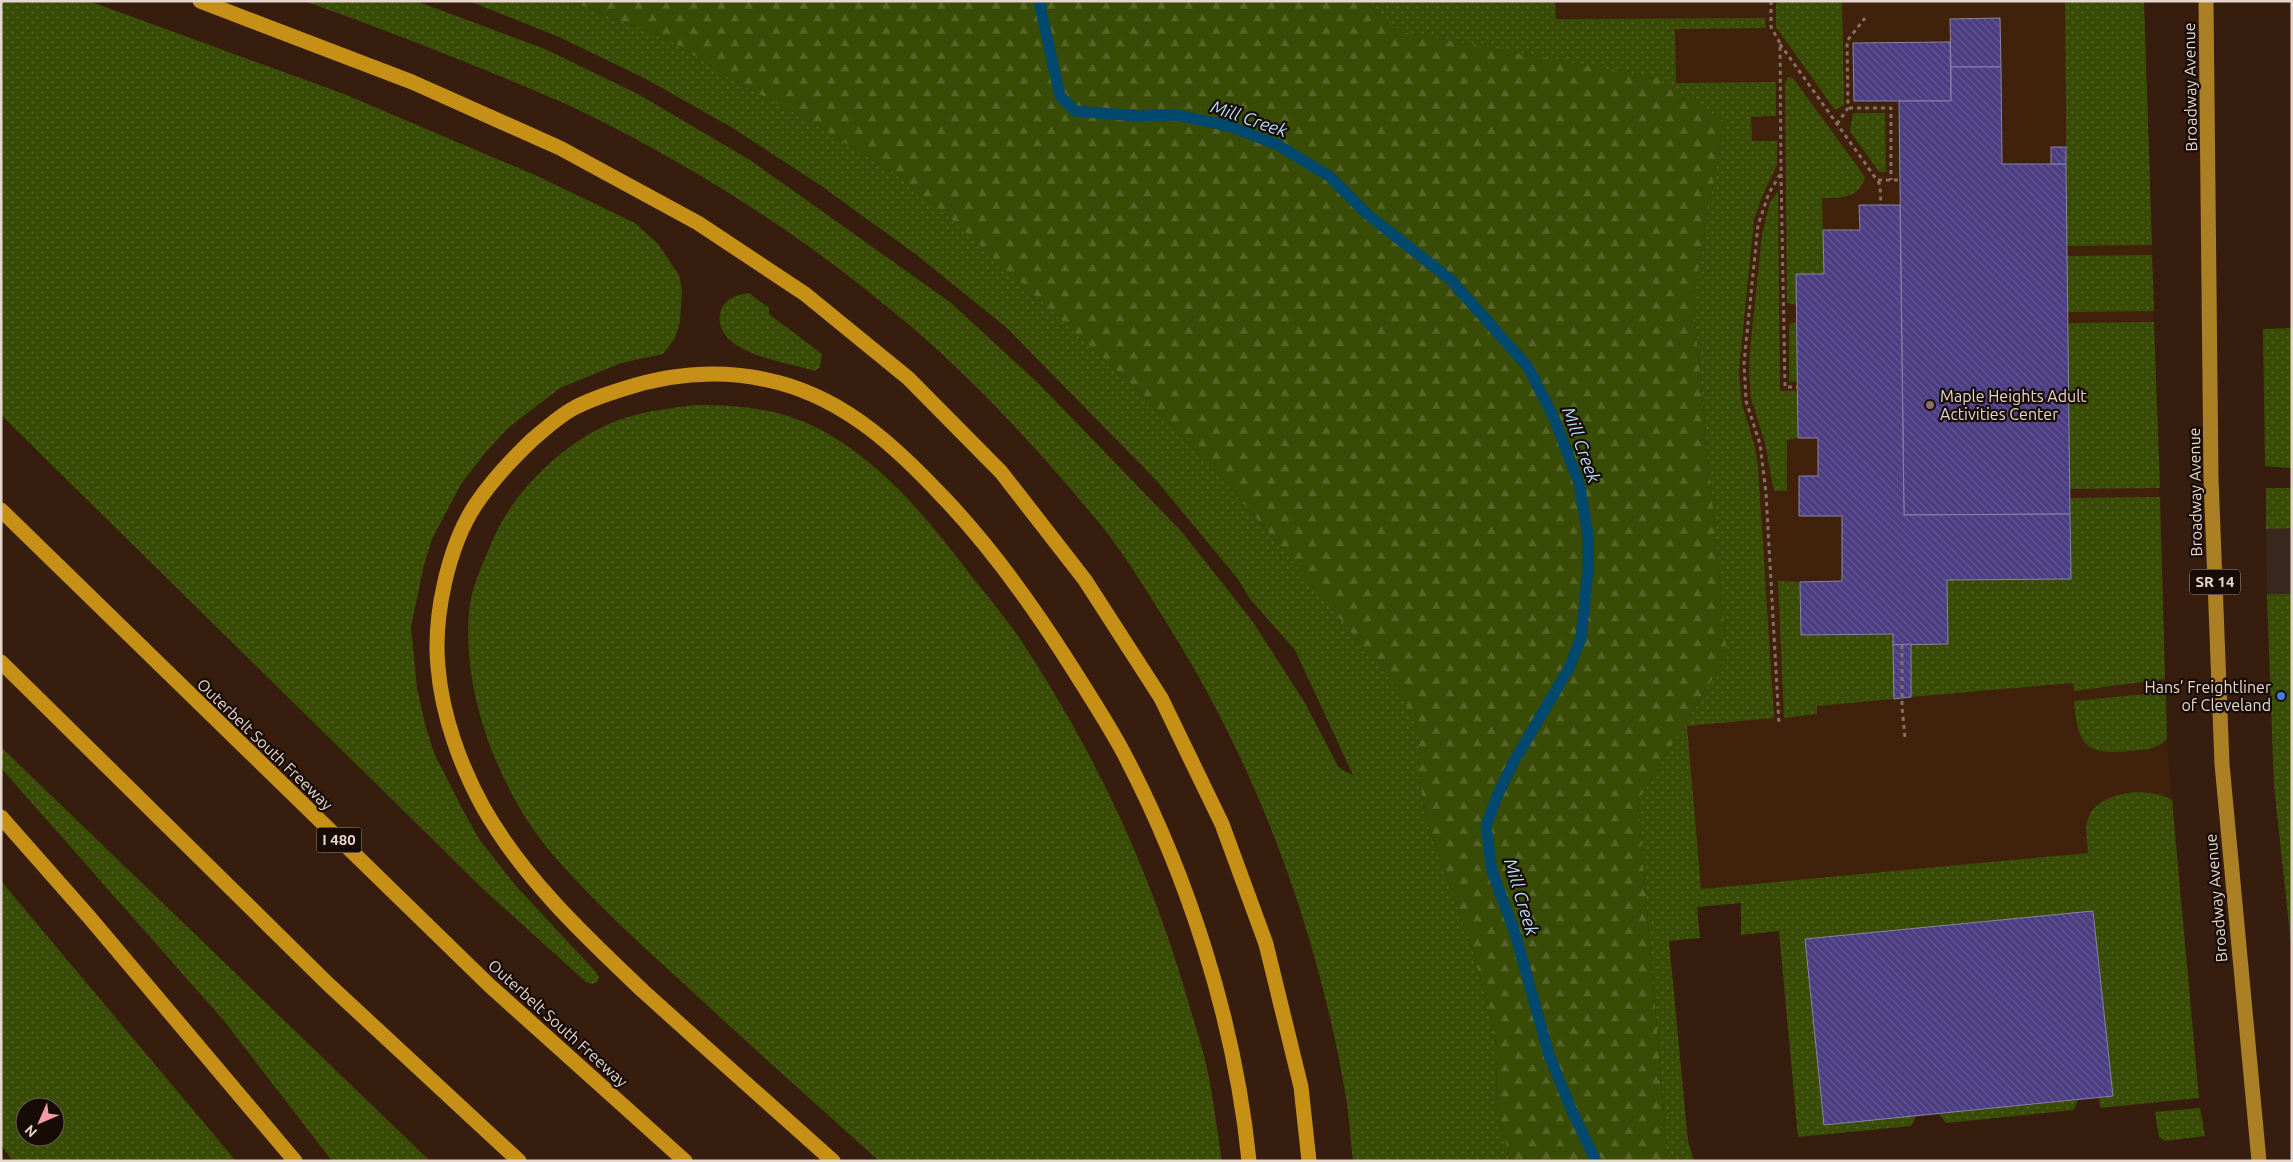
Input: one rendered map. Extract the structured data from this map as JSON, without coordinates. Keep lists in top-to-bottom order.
{
  "streets": {
    "highway": ["Outerbelt South Freeway", "I 480"],
    "main road": ["Broadway Avenue", "SR 14"]
  },
  "water": ["Mill Creek"],
  "places": ["Maple Heights Adult Activities Center", "Hans’ Freightliner of Cleveland"],
  "north": "bottom left"
}
